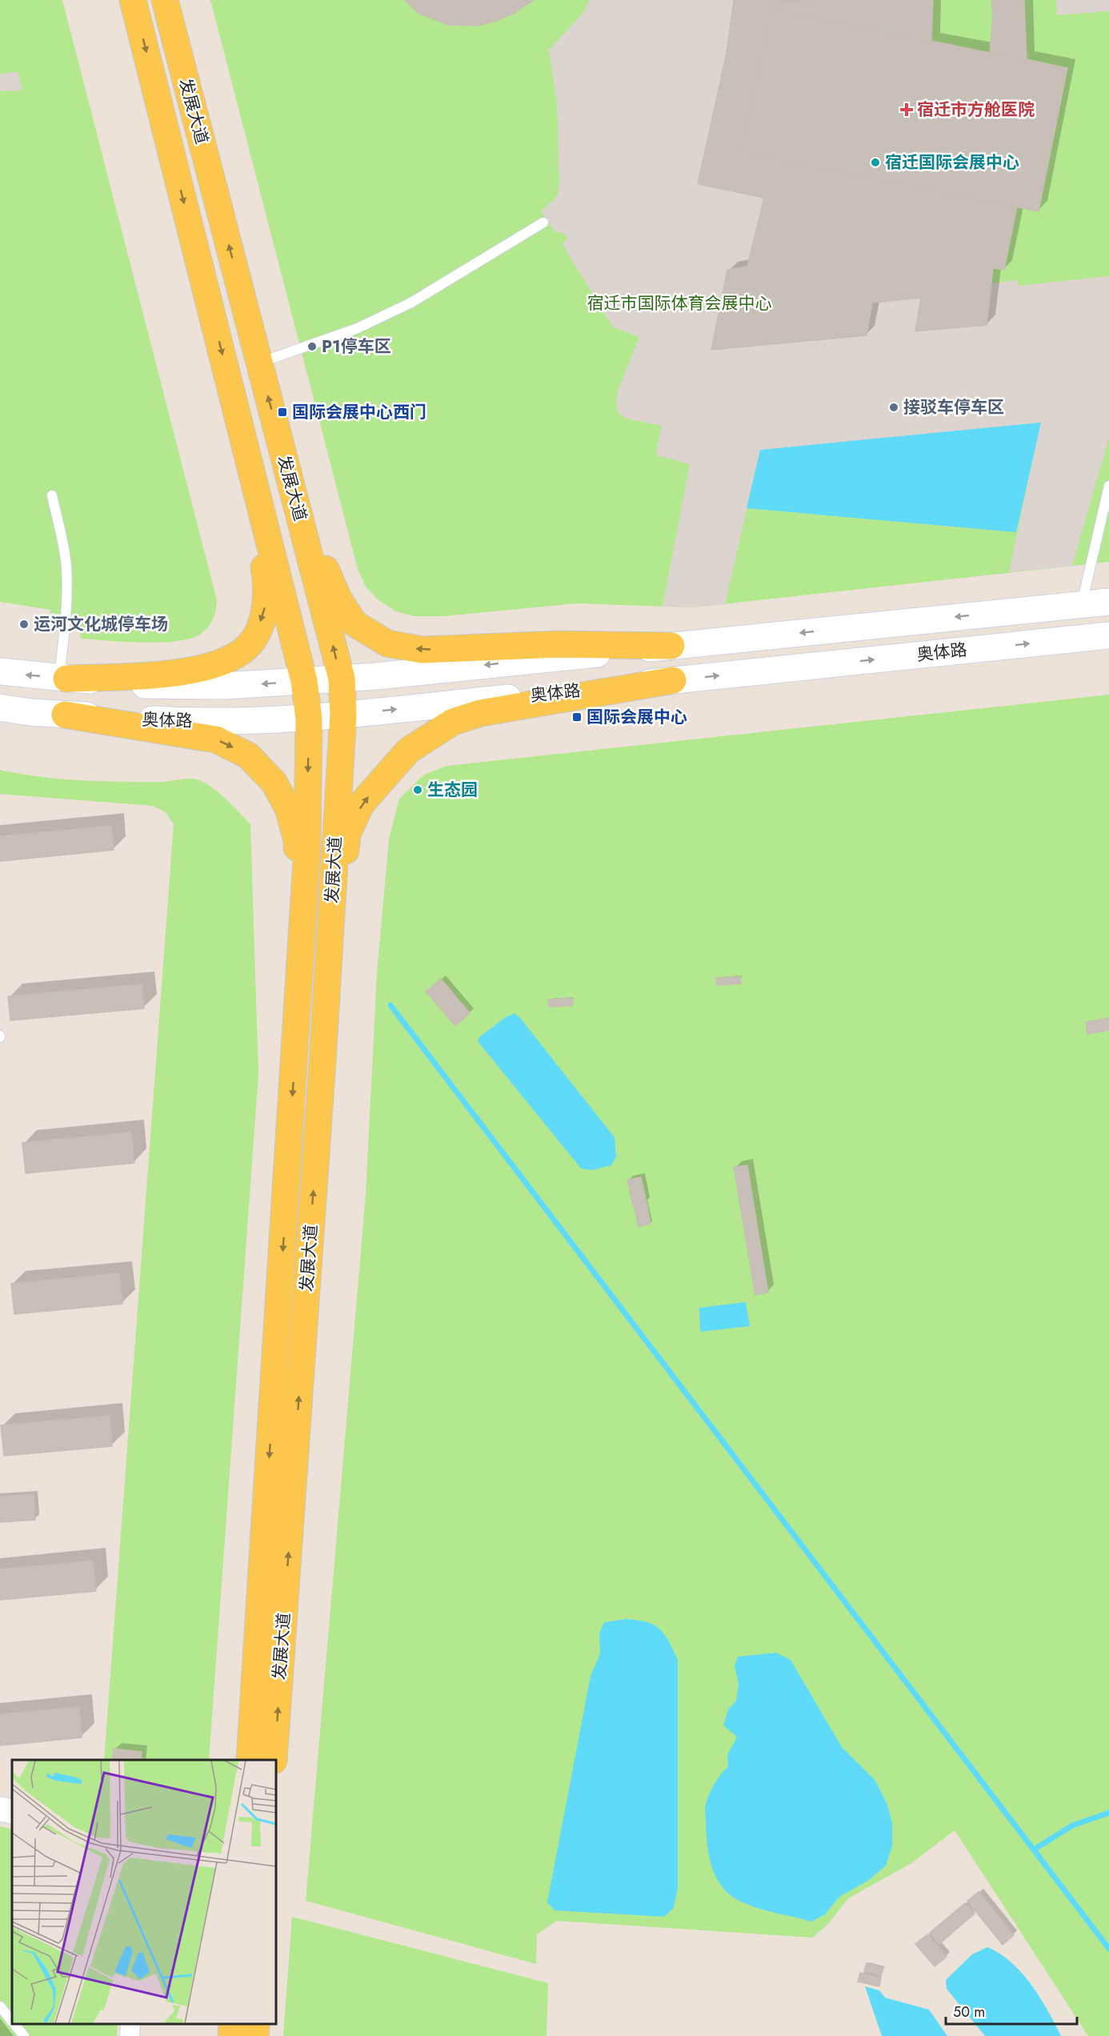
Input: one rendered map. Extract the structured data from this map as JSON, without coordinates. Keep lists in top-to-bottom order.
{
  "streets": {
    "main road": ["发展大道", "奥体路"]
  },
  "crossings": [
    ["发展大道", "奥体路"]
  ],
  "parks": ["宿迁市国际体育会展中心"],
  "places": {
    "health": ["宿迁市方舱医院"],
    "other": [
      "宿迁国际会展中心",
      "P1停车区",
      "接驳车停车区",
      "运河文化城停车场",
      "生态园"
    ],
    "transit": ["国际会展中心西门", "国际会展中心"]
  },
  "scale_bar": "50 m"
}
